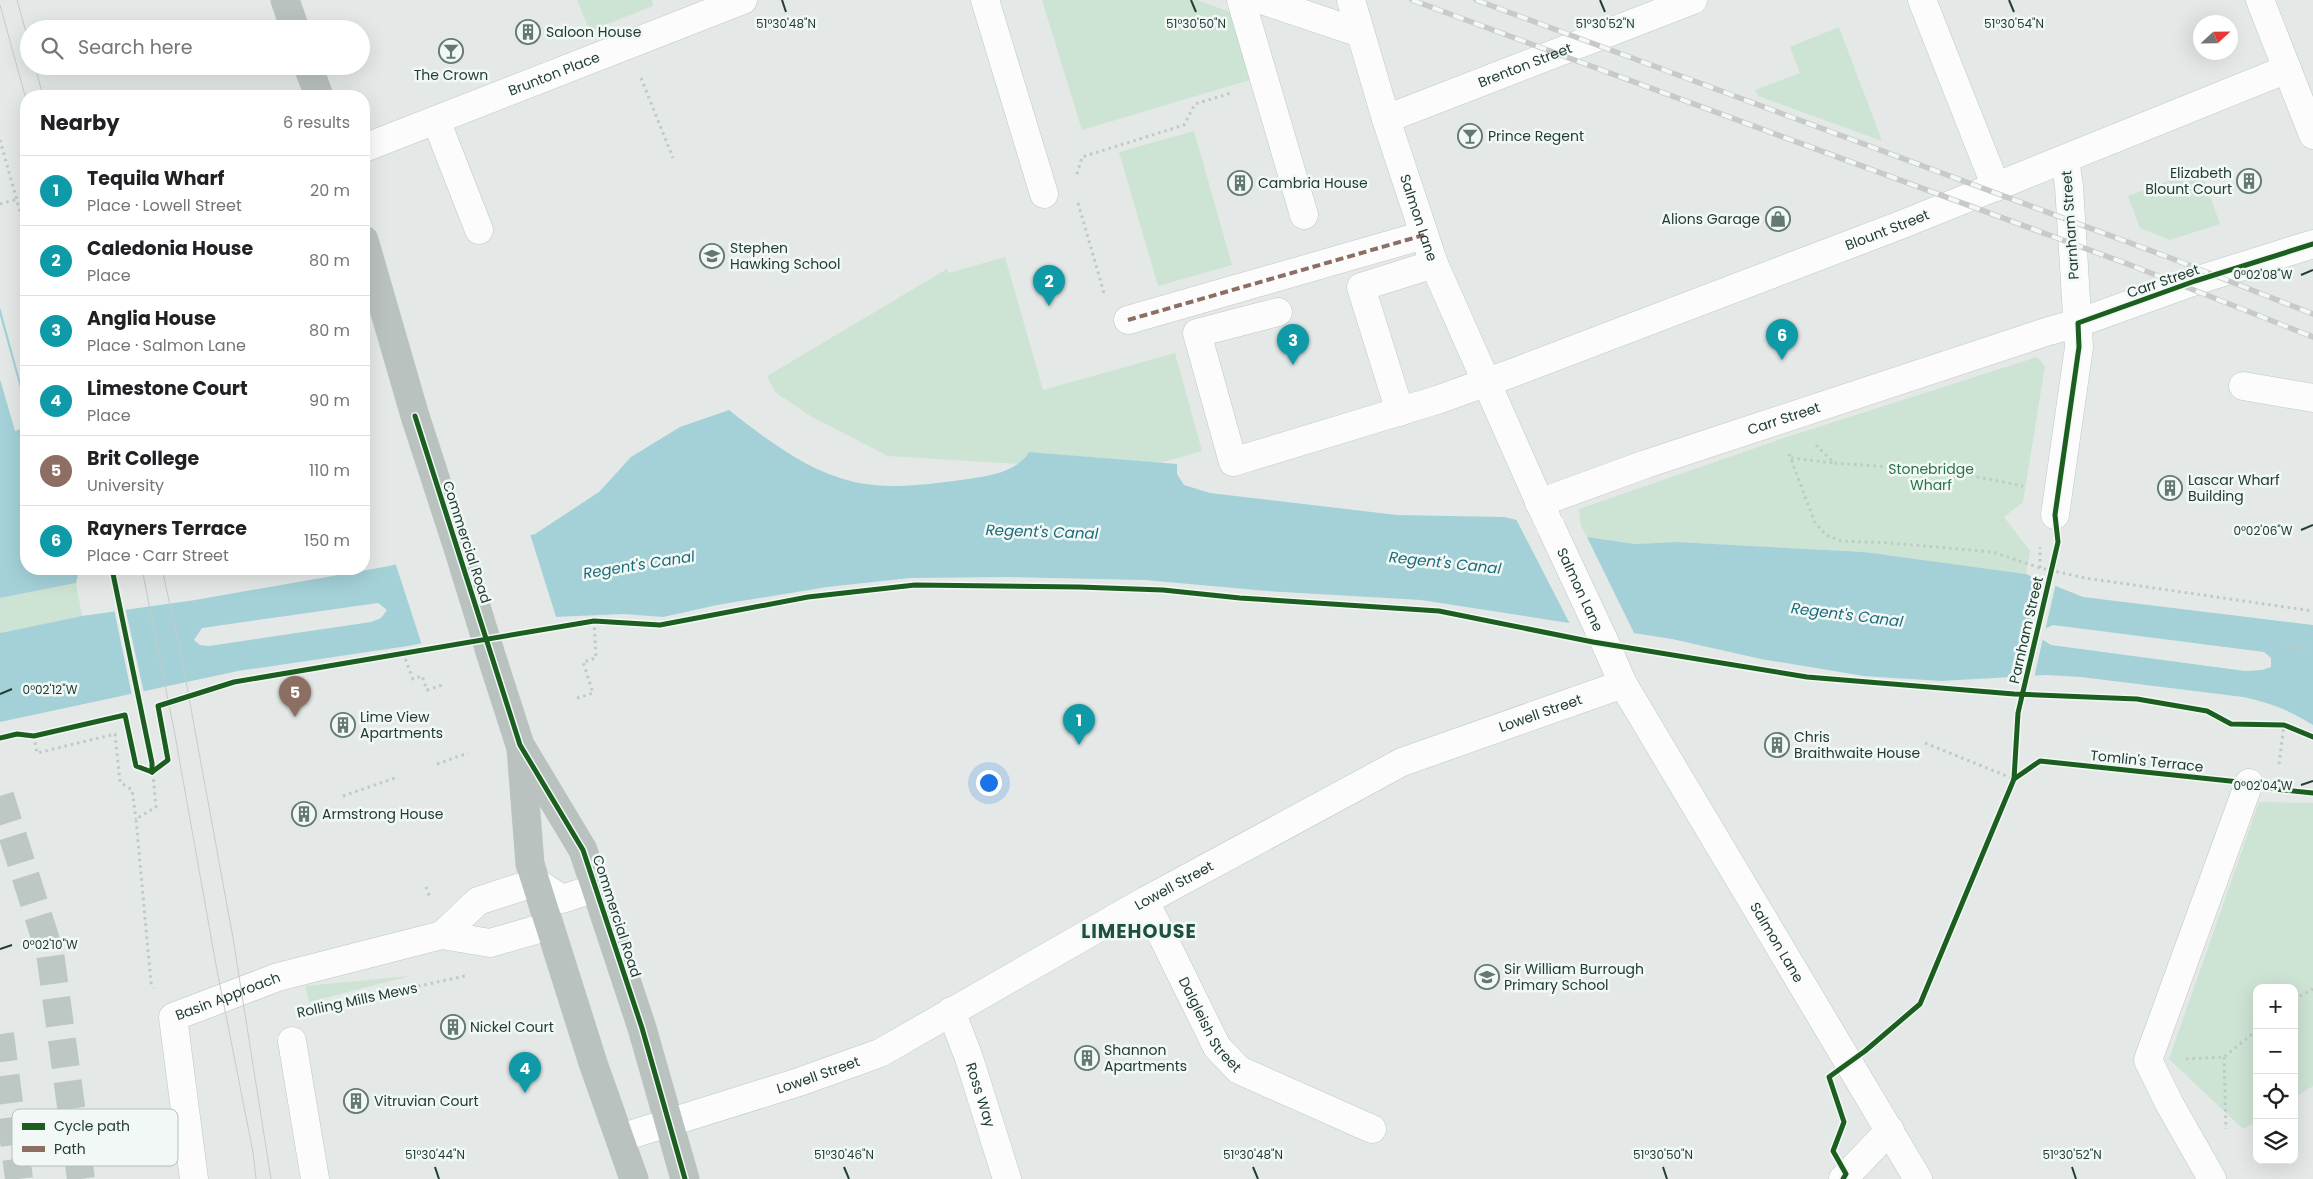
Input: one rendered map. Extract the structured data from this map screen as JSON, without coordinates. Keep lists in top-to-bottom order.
{
  "streets": {
    "highway": ["Commercial Road"],
    "street": [
      "Brenton Street",
      "Brunton Place",
      "Salmon Lane",
      "Parnham Street",
      "Blount Street",
      "Carr Street",
      "Lowell Street",
      "Basin Approach",
      "Dalgleish Street",
      "Ross Way"
    ],
    "path": ["Rolling Mills Mews"],
    "cycle path": ["Tomlin's Terrace"]
  },
  "crossings": [
    ["Brenton Street", "Salmon Lane"],
    ["Salmon Lane", "Blount Street"],
    ["Salmon Lane", "Carr Street"],
    ["Salmon Lane", "Lowell Street"],
    ["Parnham Street", "Blount Street"],
    ["Parnham Street", "Carr Street"],
    ["Commercial Road", "Lowell Street"],
    ["Commercial Road", "Basin Approach"],
    ["Lowell Street", "Dalgleish Street"],
    ["Lowell Street", "Ross Way"]
  ],
  "districts": ["LIMEHOUSE"],
  "water": ["Regent's Canal"],
  "parks": ["Stonebridge Wharf"],
  "places": {
    "building": [
      "Saloon House",
      "Elizabeth Blount Court",
      "Cambria House",
      "Lascar Wharf Building",
      "Lime View Apartments",
      "Chris Braithwaite House",
      "Armstrong House",
      "Nickel Court",
      "Shannon Apartments",
      "Vitruvian Court"
    ],
    "bar": ["The Crown", "Prince Regent"],
    "shop": ["Alions Garage"],
    "school or university": ["Stephen Hawking School", "Sir William Burrough Primary School"]
  },
  "legend": ["Cycle path", "Path"],
  "north": "right",
  "page": {
    "search": "Search here",
    "heading": ["Nearby", "6 results"],
    "list": [
      {
        "mark": "1",
        "name": "Tequila Wharf",
        "note": "Place · Lowell Street",
        "value": "20 m"
      },
      {
        "mark": "2",
        "name": "Caledonia House",
        "note": "Place",
        "value": "80 m"
      },
      {
        "mark": "3",
        "name": "Anglia House",
        "note": "Place · Salmon Lane",
        "value": "80 m"
      },
      {
        "mark": "4",
        "name": "Limestone Court",
        "note": "Place",
        "value": "90 m"
      },
      {
        "mark": "5",
        "name": "Brit College",
        "note": "University",
        "value": "110 m"
      },
      {
        "mark": "6",
        "name": "Rayners Terrace",
        "note": "Place · Carr Street",
        "value": "150 m"
      }
    ],
    "pins": [
      "2",
      "6",
      "3",
      "5",
      "1",
      "4"
    ],
    "map_buttons": ["+", "−"]
  },
  "coordinates": [
    "51°30'54\"N",
    "51°30'48\"N",
    "51°30'50\"N",
    "51°30'52\"N",
    "0°02'08\"W",
    "0°02'06\"W",
    "0°02'12\"W",
    "0°02'04\"W",
    "0°02'10\"W",
    "51°30'44\"N",
    "51°30'46\"N"
  ]
}
